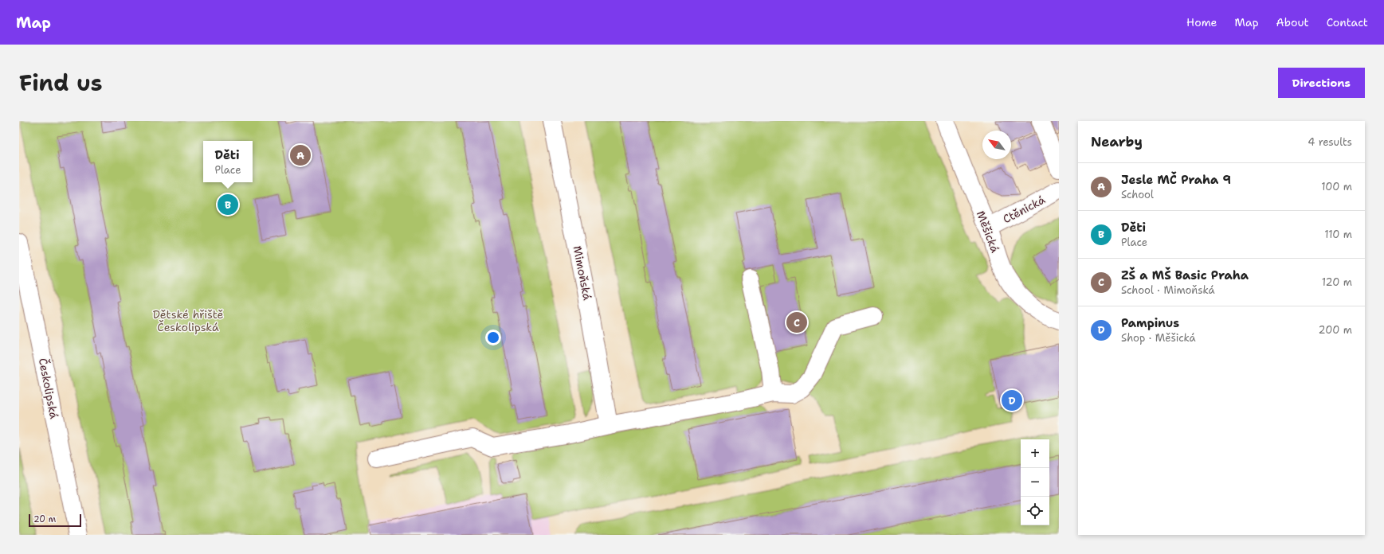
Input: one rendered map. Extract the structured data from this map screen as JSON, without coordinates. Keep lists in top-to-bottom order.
{
  "streets": {
    "street": [
      "Ctěnická",
      "Měšická",
      "Mimoňská",
      "Českolipská"
    ]
  },
  "crossings": [
    ["Ctěnická", "Měšická"]
  ],
  "parks": ["Dětské hřiště Českolipská"],
  "scale_bar": "20 m",
  "north": "top left",
  "page": {
    "header": "Map",
    "nav": [
      "Home",
      "Map",
      "About",
      "Contact"
    ],
    "title": "Find us",
    "buttons": "Directions",
    "heading": ["Nearby", "4 results"],
    "popup": ["Děti", "Place"],
    "pins": [
      "A",
      "B",
      "C",
      "D"
    ],
    "list": [
      {
        "mark": "A",
        "name": "Jesle MČ Praha 9",
        "note": "School",
        "value": "100 m"
      },
      {
        "mark": "B",
        "name": "Děti",
        "note": "Place",
        "value": "110 m"
      },
      {
        "mark": "C",
        "name": "ZŠ a MŠ Basic Praha",
        "note": "School · Mimoňská",
        "value": "120 m"
      },
      {
        "mark": "D",
        "name": "Pampinus",
        "note": "Shop · Měšická",
        "value": "200 m"
      }
    ],
    "map_buttons": ["+", "−"],
    "scale": "20 m"
  }
}
